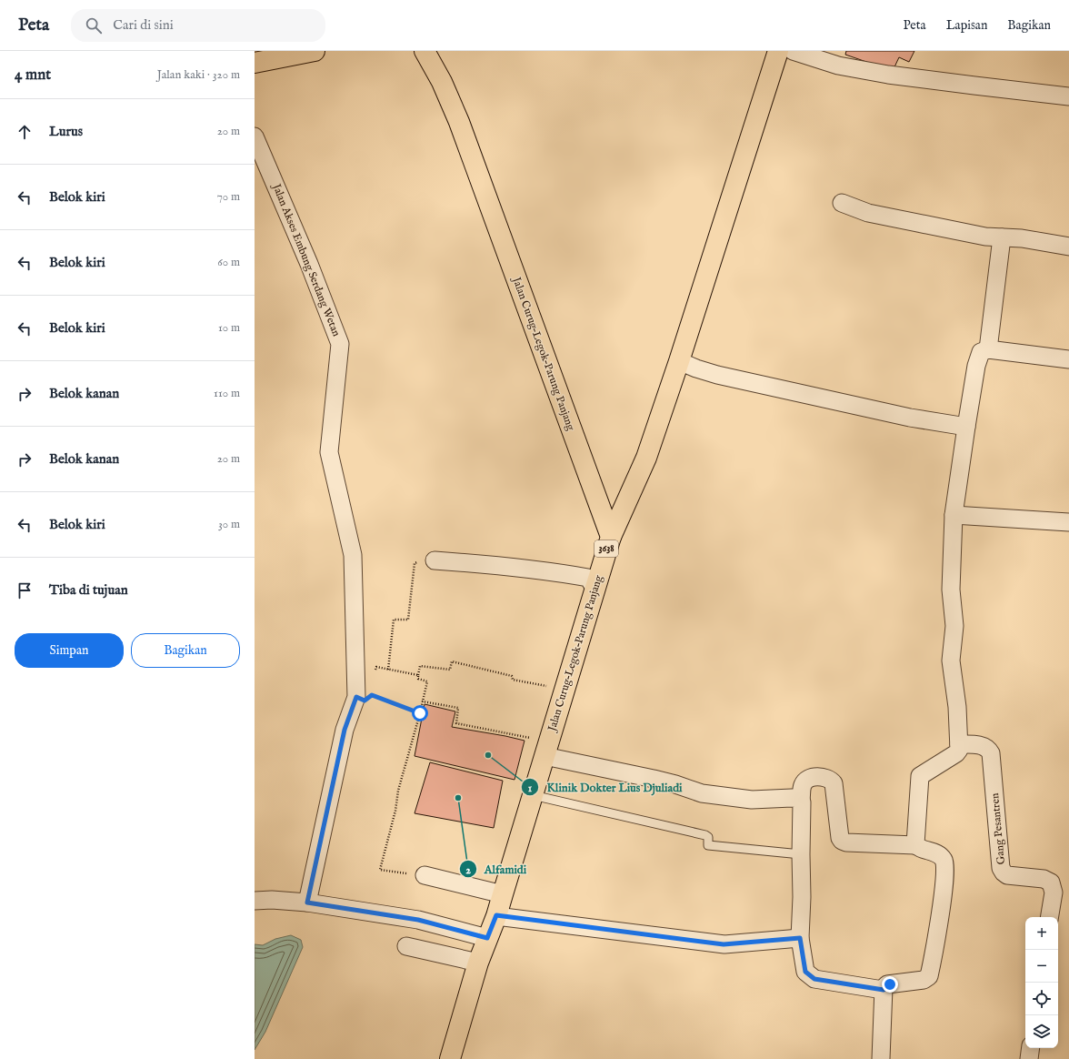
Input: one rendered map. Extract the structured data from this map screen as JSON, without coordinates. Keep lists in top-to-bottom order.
{
  "streets": {
    "main road": ["Jalan Curug–Legok–Parung Panjang", "3638"],
    "street": ["Jalan Akses Embung Serdang Wetan", "Gang Pesantren"]
  },
  "places": ["Klinik Dokter Lius Djuliadi", "Alfamidi"],
  "page": {
    "header": "Peta",
    "search": "Cari di sini",
    "nav": ["Peta", "Lapisan", "Bagikan"],
    "heading": ["4 mnt", "Jalan kaki · 320 m"],
    "list": [
      ["Lurus", "20 m"],
      ["Belok kiri", "70 m"],
      ["Belok kiri", "60 m"],
      ["Belok kiri", "10 m"],
      ["Belok kanan", "110 m"],
      ["Belok kanan", "20 m"],
      ["Belok kiri", "30 m"],
      "Tiba di tujuan"
    ],
    "buttons": ["Simpan", "Bagikan"],
    "map_buttons": ["+", "−"]
  }
}
